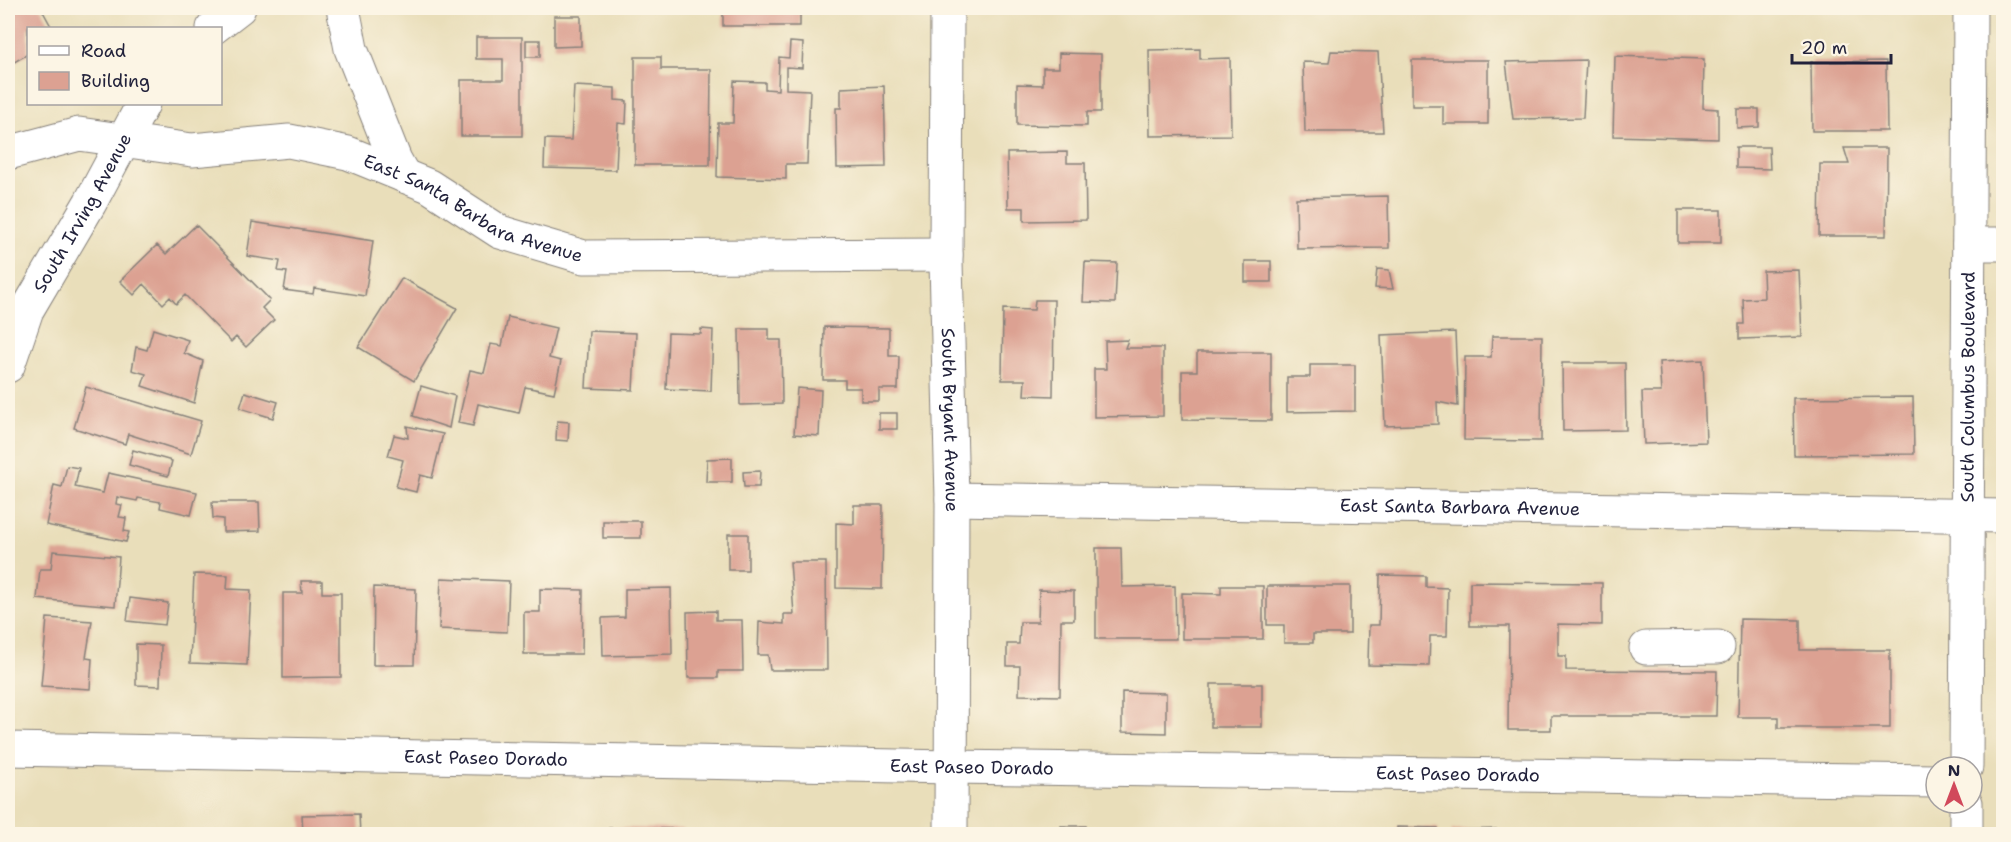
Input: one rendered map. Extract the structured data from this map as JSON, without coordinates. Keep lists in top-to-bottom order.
{
  "streets": {
    "street": [
      "East Santa Barbara Avenue",
      "South Irving Avenue",
      "South Columbus Boulevard",
      "South Bryant Avenue",
      "East Paseo Dorado"
    ]
  },
  "crossings": [
    ["East Santa Barbara Avenue", "South Irving Avenue"],
    ["East Santa Barbara Avenue", "South Columbus Boulevard"],
    ["East Santa Barbara Avenue", "South Bryant Avenue"],
    ["South Bryant Avenue", "East Paseo Dorado"]
  ],
  "legend": ["Road", "Building"],
  "scale_bar": "20 m",
  "north": "top"
}
